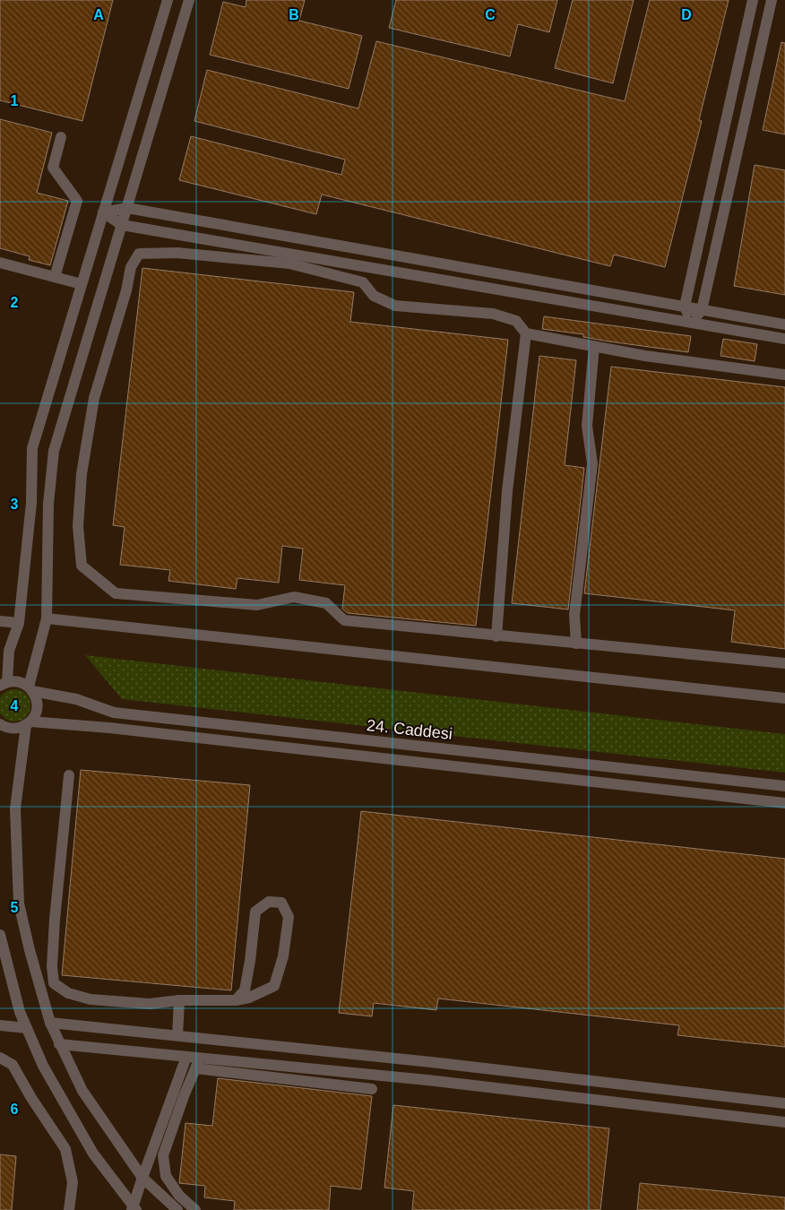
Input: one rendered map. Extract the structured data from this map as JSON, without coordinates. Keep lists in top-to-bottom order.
{
  "streets": {
    "street": ["24. Caddesi"]
  },
  "grid": {
    "columns": [
      "A",
      "B",
      "C",
      "D"
    ],
    "rows": [
      "1",
      "2",
      "3",
      "4",
      "5",
      "6"
    ]
  }
}
